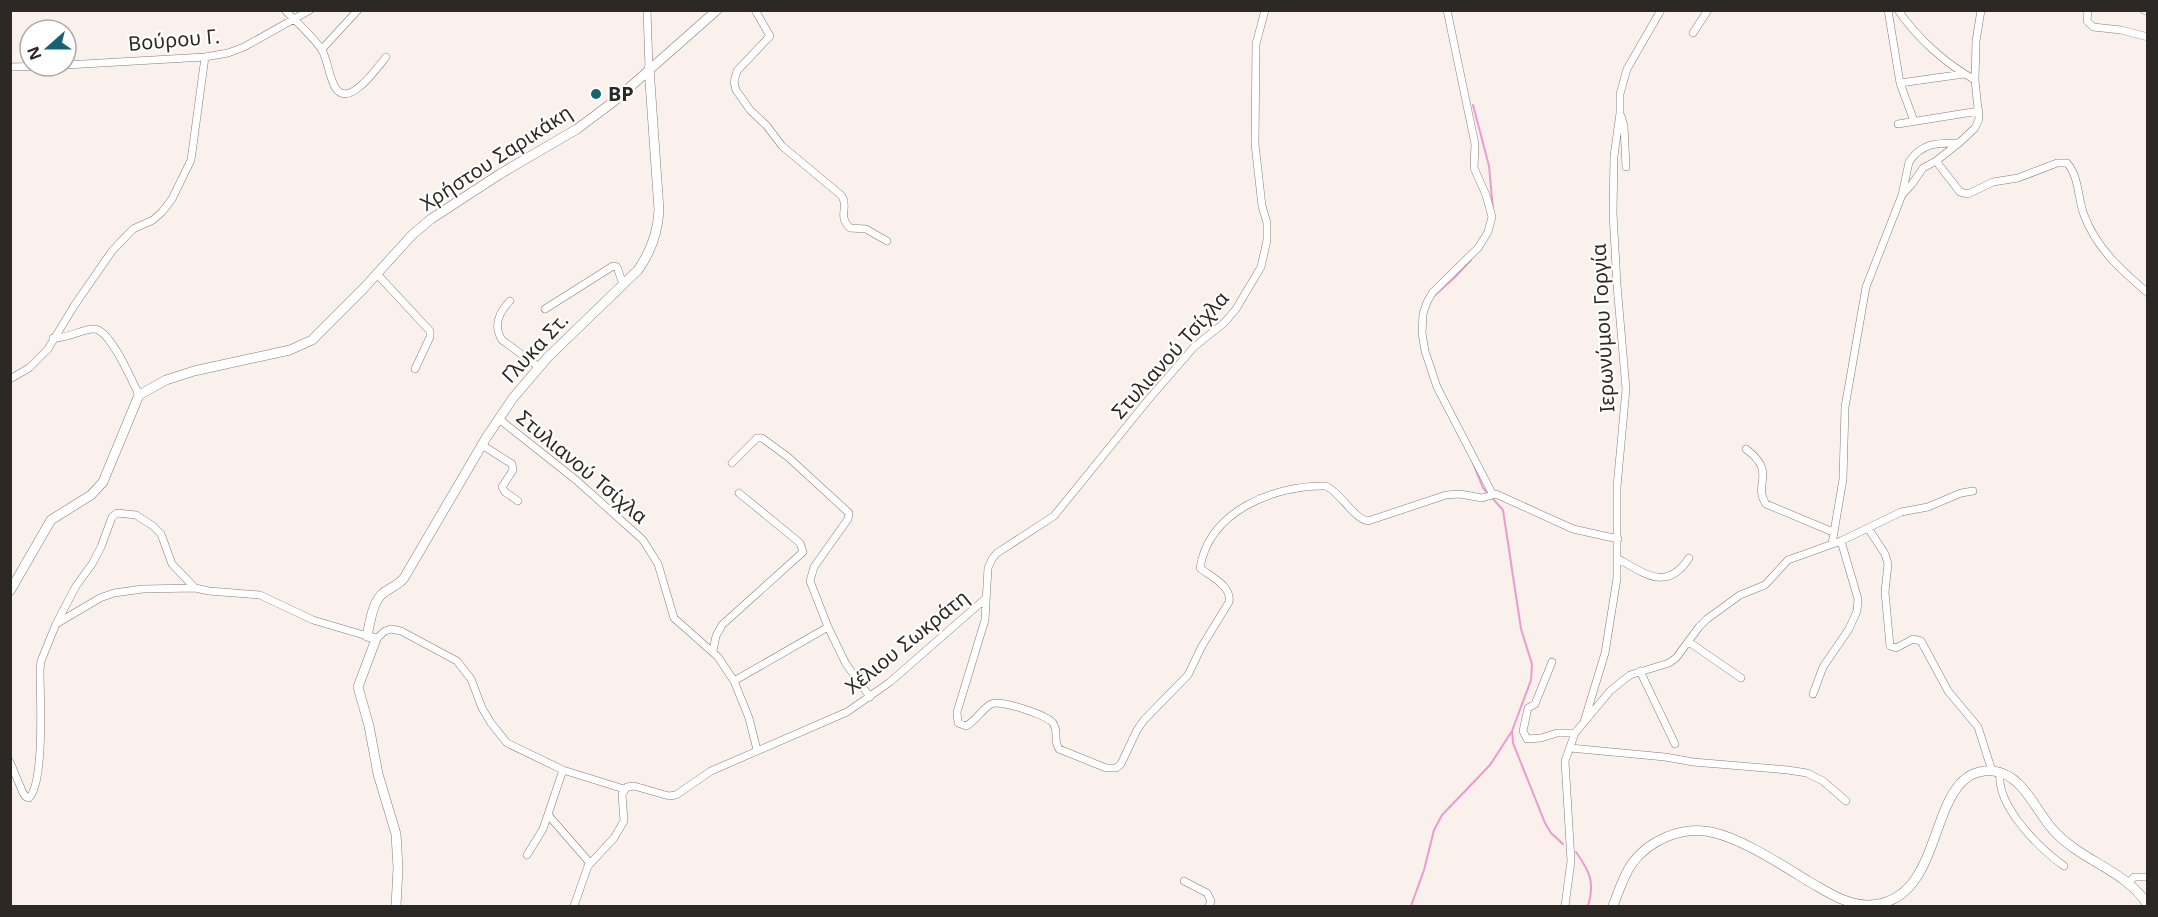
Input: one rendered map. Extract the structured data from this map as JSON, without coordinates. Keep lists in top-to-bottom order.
{
  "streets": {
    "main road": ["Χρήστου Σαρικάκη", "Γλυκα Στ."],
    "street": [
      "Βούρου Γ.",
      "Ιερωνύμου Γοργία",
      "Στυλιανού Τσίχλα",
      "Χέλιου Σωκράτη"
    ]
  },
  "crossings": [
    ["Χρήστου Σαρικάκη", "Γλυκα Στ."],
    ["Γλυκα Στ.", "Στυλιανού Τσίχλα"],
    ["Γλυκα Στ.", "Χέλιου Σωκράτη"],
    ["Στυλιανού Τσίχλα", "Χέλιου Σωκράτη"]
  ],
  "places": ["BP"],
  "north": "left"
}
